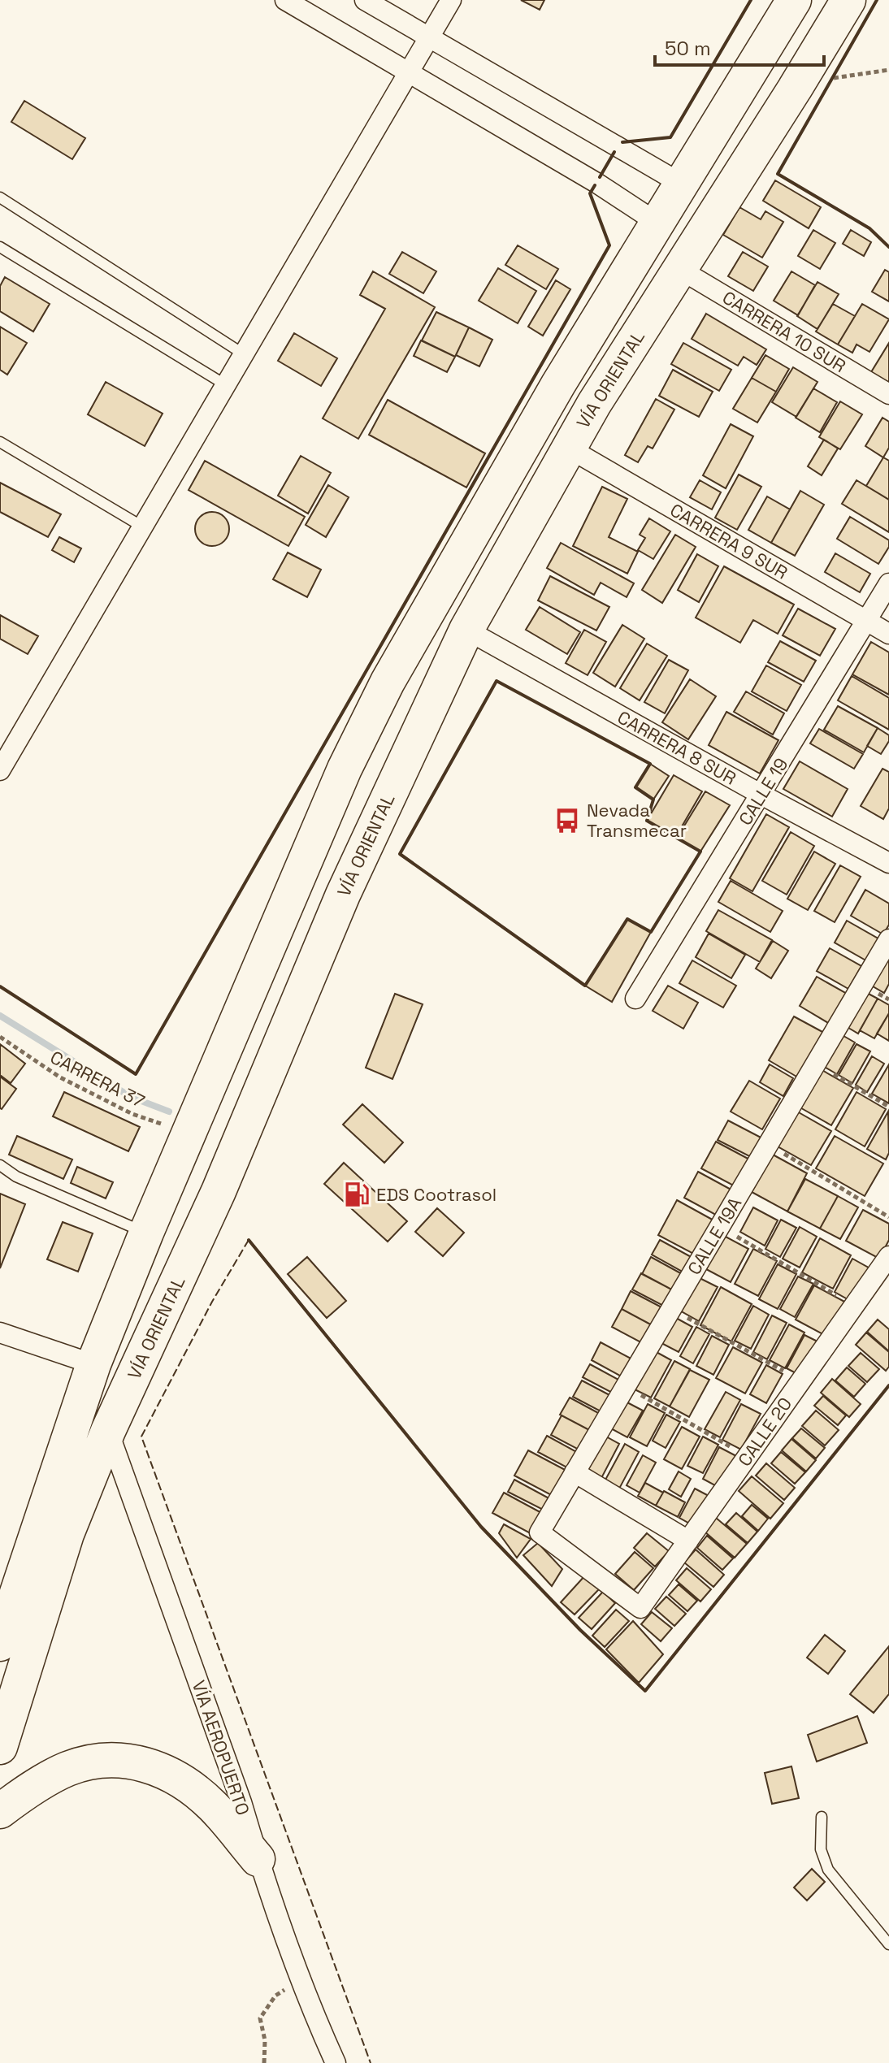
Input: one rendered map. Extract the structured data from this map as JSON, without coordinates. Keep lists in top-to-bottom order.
{
  "streets": {
    "highway": ["VÍA ORIENTAL"],
    "street": [
      "CARRERA 10 SUR",
      "CARRERA 9 SUR",
      "CARRERA 8 SUR",
      "CALLE 19",
      "CALLE 19A",
      "CALLE 20",
      "VÍA AEROPUERTO"
    ],
    "path": ["CARRERA 37"]
  },
  "crossings": [
    ["CARRERA 10 SUR", "VÍA ORIENTAL"],
    ["VÍA ORIENTAL", "CARRERA 9 SUR"],
    ["VÍA ORIENTAL", "CARRERA 8 SUR"],
    ["VÍA ORIENTAL", "VÍA AEROPUERTO"],
    ["CARRERA 9 SUR", "CALLE 19"],
    ["CARRERA 8 SUR", "CALLE 19"],
    ["CALLE 19A", "CALLE 20"]
  ],
  "places": {
    "bus stop": ["Nevada Transmecar"],
    "fuel station": ["EDS Cootrasol"]
  },
  "scale_bar": "50 m"
}
